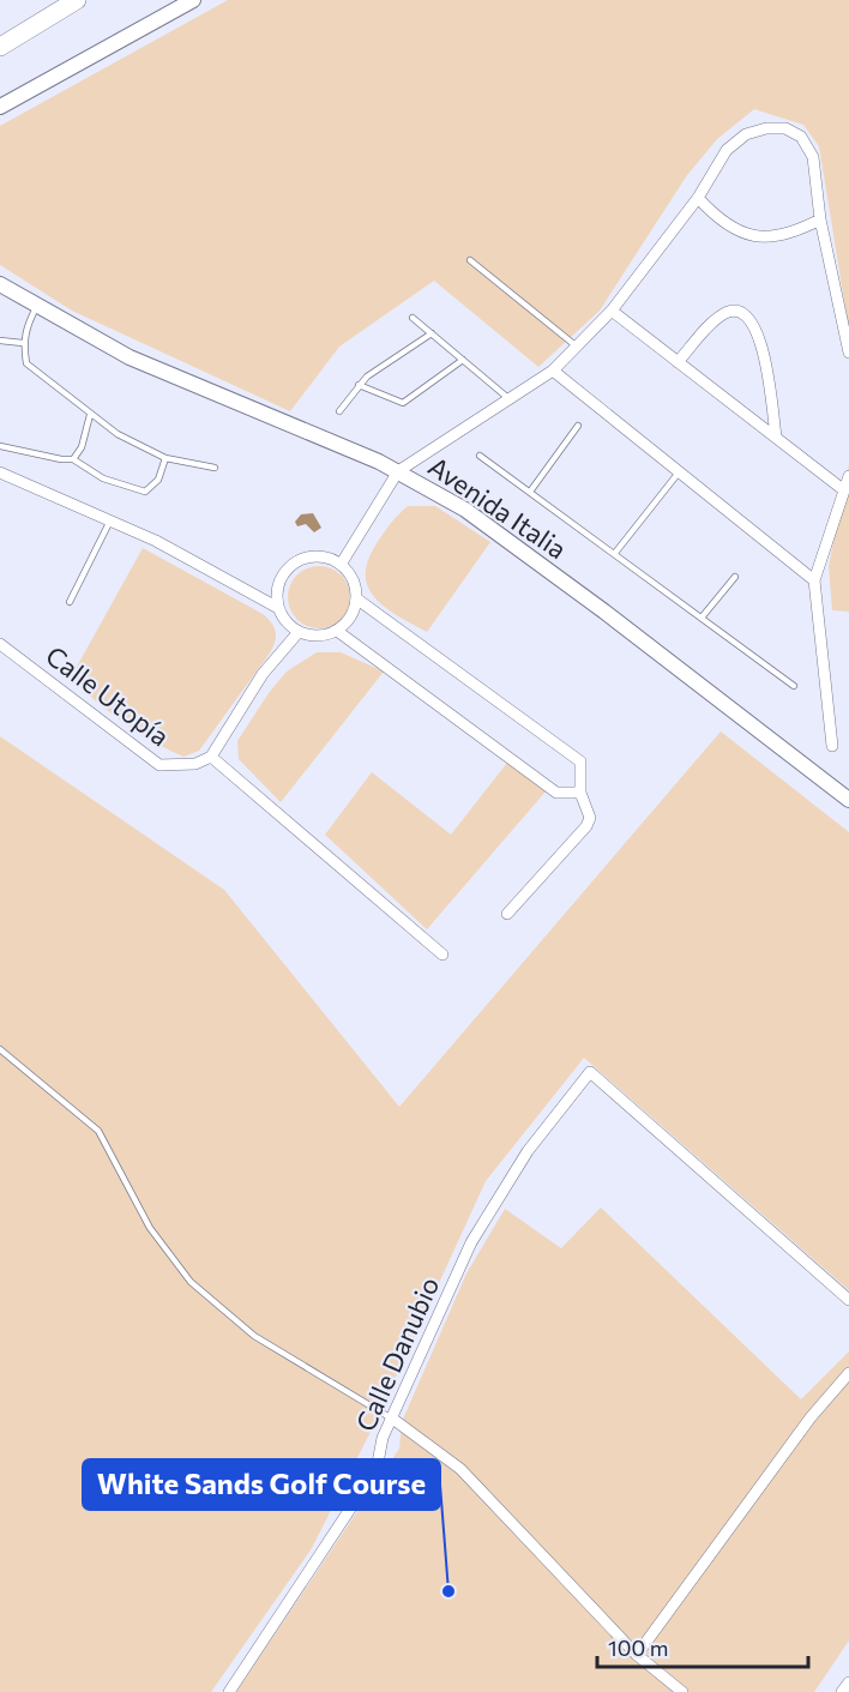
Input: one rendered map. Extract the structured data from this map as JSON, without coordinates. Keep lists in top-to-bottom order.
{
  "streets": {
    "street": ["Avenida Italia", "Calle Utopía", "Calle Danubio"]
  },
  "places": ["White Sands Golf Course"],
  "scale_bar": "100 m"
}
